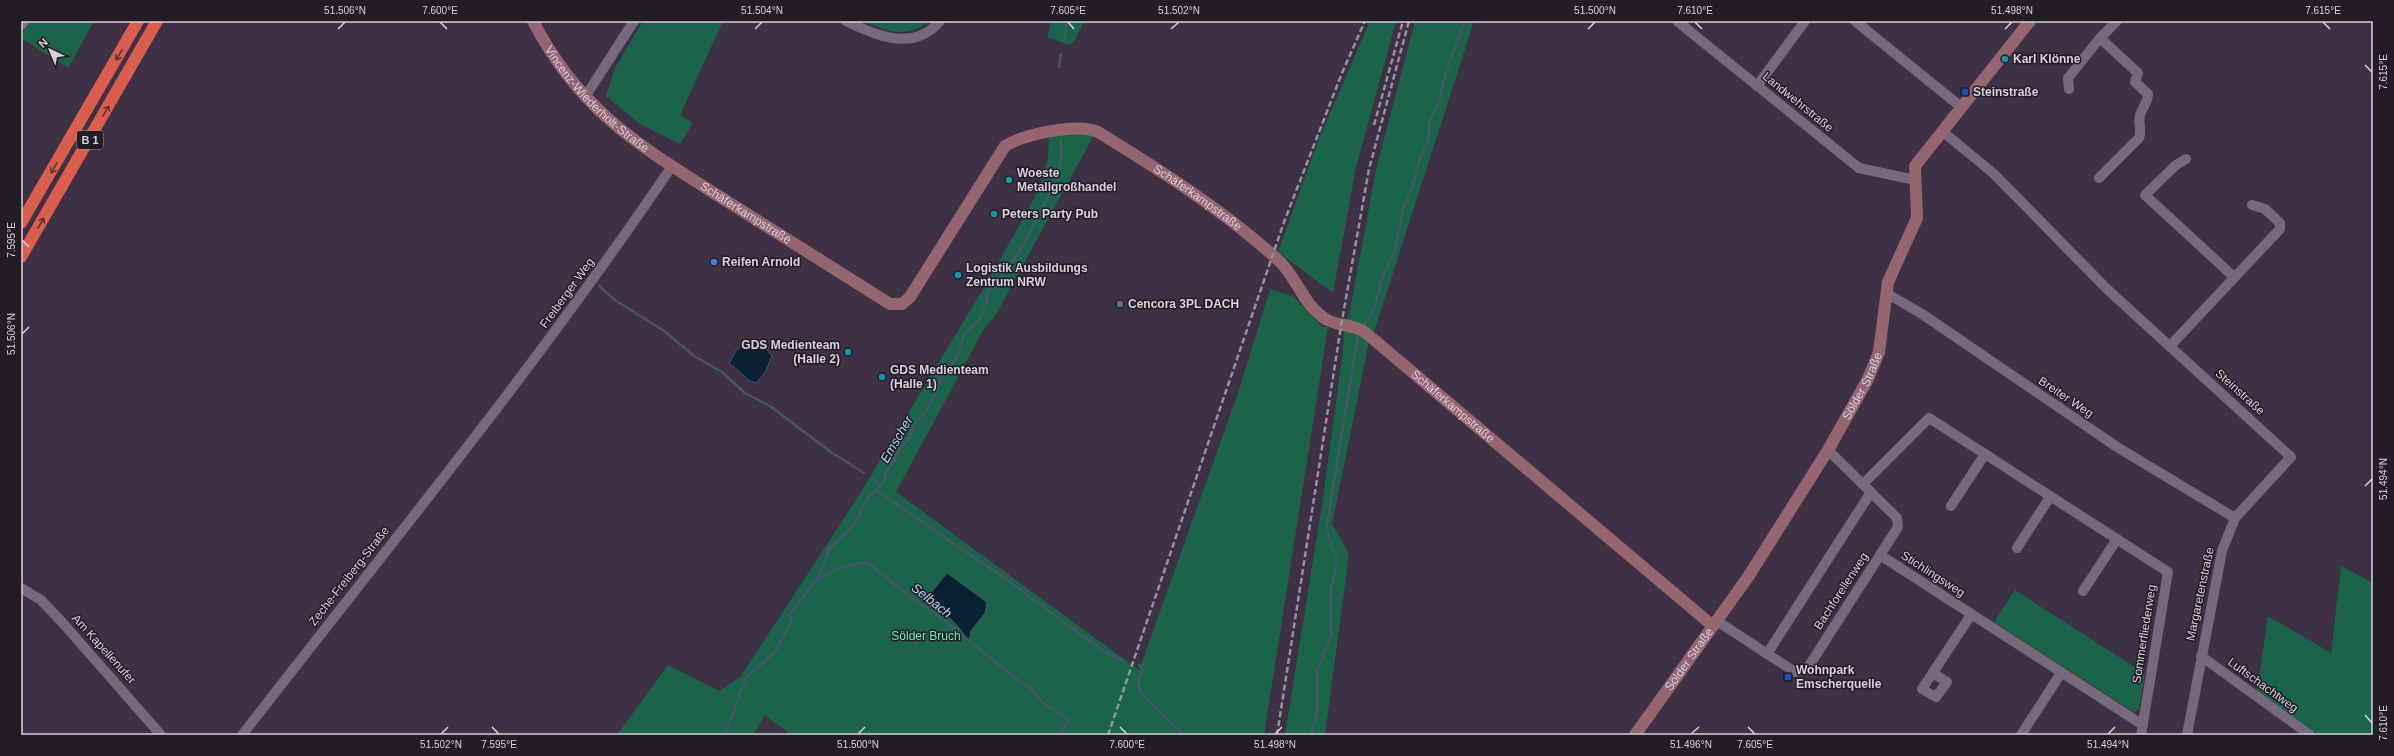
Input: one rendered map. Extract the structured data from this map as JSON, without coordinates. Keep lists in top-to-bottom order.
{
  "streets": {
    "highway": ["B 1"],
    "street": [
      "Vincenz-Wiederholt-Straße",
      "Landwehrstraße",
      "Schäferkampstraße",
      "Freiberger Weg",
      "Sölder Straße",
      "Steinstraße",
      "Breiter Weg",
      "Stichlingsweg",
      "Zeche-Freiberg-Straße",
      "Bachforellenweg",
      "Margaretenstraße",
      "Sommerfliederweg",
      "Am Kapellenufer",
      "Luftschachtweg"
    ]
  },
  "crossings": [
    ["Vincenz-Wiederholt-Straße", "Schäferkampstraße"],
    ["Vincenz-Wiederholt-Straße", "Freiberger Weg"],
    ["Landwehrstraße", "Sölder Straße"],
    ["Schäferkampstraße", "Freiberger Weg"],
    ["Schäferkampstraße", "Sölder Straße"],
    ["Schäferkampstraße", "Bachforellenweg"],
    ["Freiberger Weg", "Zeche-Freiberg-Straße"],
    ["Sölder Straße", "Steinstraße"],
    ["Sölder Straße", "Breiter Weg"],
    ["Sölder Straße", "Bachforellenweg"],
    ["Steinstraße", "Margaretenstraße"],
    ["Breiter Weg", "Margaretenstraße"],
    ["Stichlingsweg", "Bachforellenweg"],
    ["Stichlingsweg", "Sommerfliederweg"],
    ["Bachforellenweg", "Sommerfliederweg"],
    ["Margaretenstraße", "Luftschachtweg"]
  ],
  "water": ["Emscher", "Selbach"],
  "parks": ["Sölder Bruch"],
  "places": {
    "other": [
      "Karl Klönne",
      "Woeste Metallgroßhandel",
      "Peters Party Pub",
      "Reifen Arnold",
      "Logistik Ausbildungs Zentrum NRW",
      "Cencora 3PL DACH",
      "GDS Medienteam (Halle 2)",
      "GDS Medienteam (Halle 1)"
    ],
    "transit": ["Steinstraße", "Wohnpark Emscherquelle"]
  },
  "north": "top left",
  "coordinates": [
    "51.506°N",
    "7.600°E",
    "51.504°N",
    "7.605°E",
    "51.502°N",
    "51.500°N",
    "7.610°E",
    "51.498°N",
    "7.615°E",
    "7.595°E",
    "51.494°N",
    "51.496°N"
  ]
}
